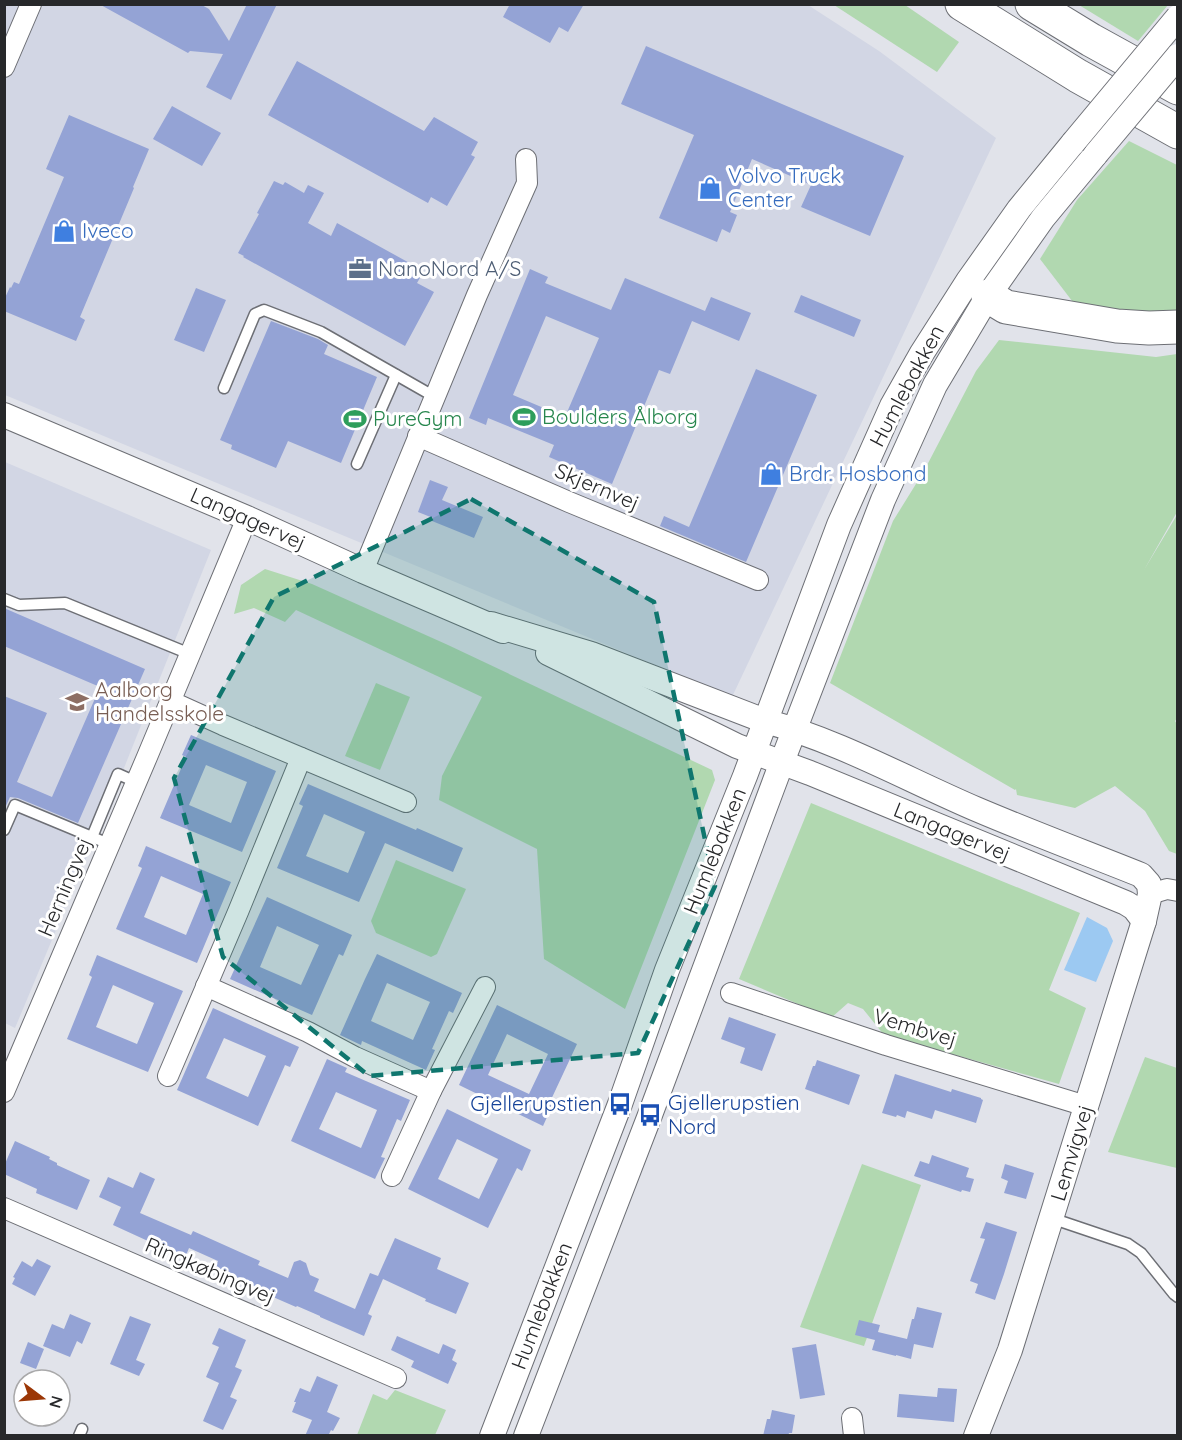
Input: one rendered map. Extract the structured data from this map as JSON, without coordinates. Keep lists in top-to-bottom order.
{
  "streets": {
    "street": [
      "Humlebakken",
      "Skjernvej",
      "Langagervej",
      "Herningvej",
      "Vembvej",
      "Lemvigvej",
      "Ringkøbingvej"
    ]
  },
  "crossings": [
    ["Humlebakken", "Langagervej"],
    ["Langagervej", "Herningvej"],
    ["Langagervej", "Lemvigvej"],
    ["Vembvej", "Lemvigvej"]
  ],
  "places": {
    "shop": ["Volvo Truck Center", "Iveco", "Brdr. Hosbond"],
    "office": ["NanoNord A/S"],
    "sports": ["Boulders Ålborg", "PureGym"],
    "school or university": ["Aalborg Handelsskole"],
    "bus stop": ["Gjellerupstien", "Gjellerupstien Nord"]
  },
  "north": "right"
}
